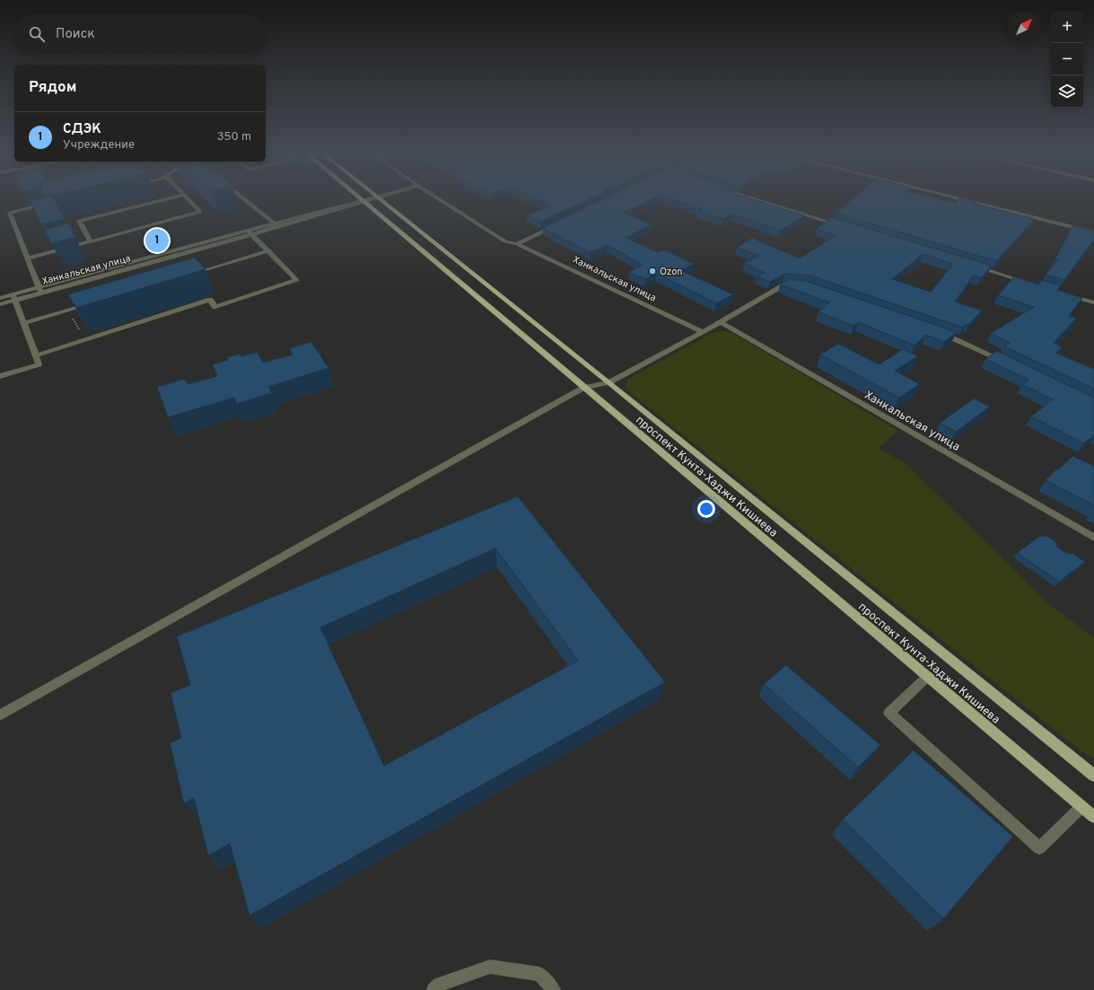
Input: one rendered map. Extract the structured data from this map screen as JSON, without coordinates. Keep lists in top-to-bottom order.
{
  "streets": {
    "main road": ["проспект Кунта-Хаджи Кишиева"],
    "street": ["Ханкальская улица"]
  },
  "crossings": [
    ["Ханкальская улица", "проспект Кунта-Хаджи Кишиева"]
  ],
  "places": ["Ozon"],
  "north": "top right",
  "page": {
    "map_buttons": ["+", "−"],
    "search": "Поиск",
    "heading": "Рядом",
    "list": [
      {
        "mark": "1",
        "name": "СДЭК",
        "note": "Учреждение",
        "value": "350 m"
      }
    ],
    "pins": "1"
  }
}
